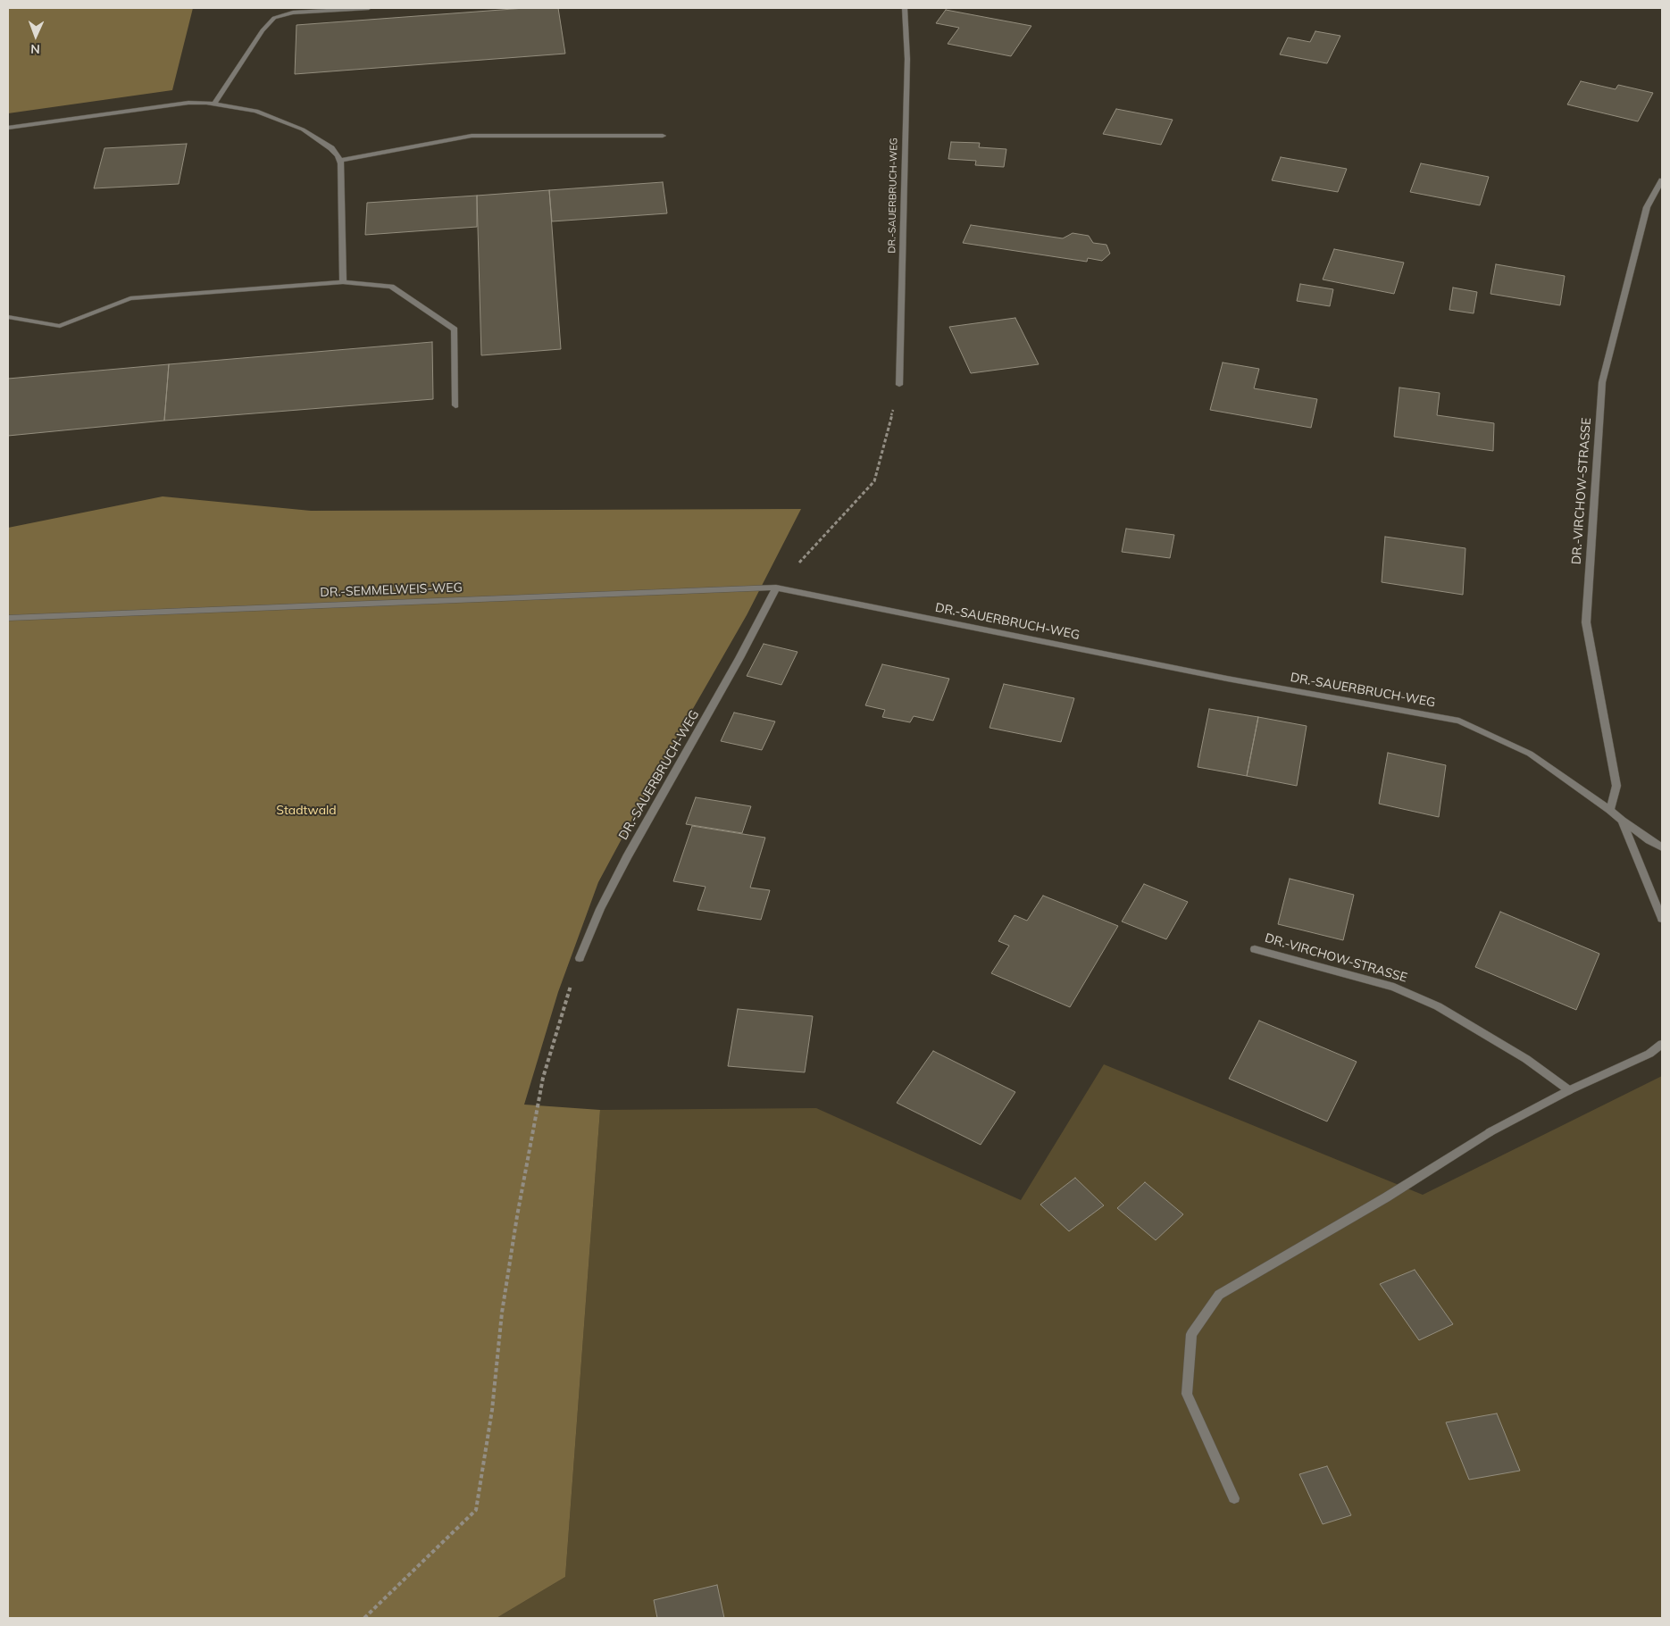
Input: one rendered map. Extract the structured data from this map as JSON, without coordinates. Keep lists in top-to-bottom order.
{
  "streets": {
    "street": ["DR.-SAUERBRUCH-WEG", "DR.-VIRCHOW-STRASSE", "DR.-SEMMELWEIS-WEG"]
  },
  "crossings": [
    ["DR.-SAUERBRUCH-WEG", "DR.-VIRCHOW-STRASSE"],
    ["DR.-SAUERBRUCH-WEG", "DR.-SEMMELWEIS-WEG"]
  ],
  "parks": ["Stadtwald"],
  "north": "bottom"
}
